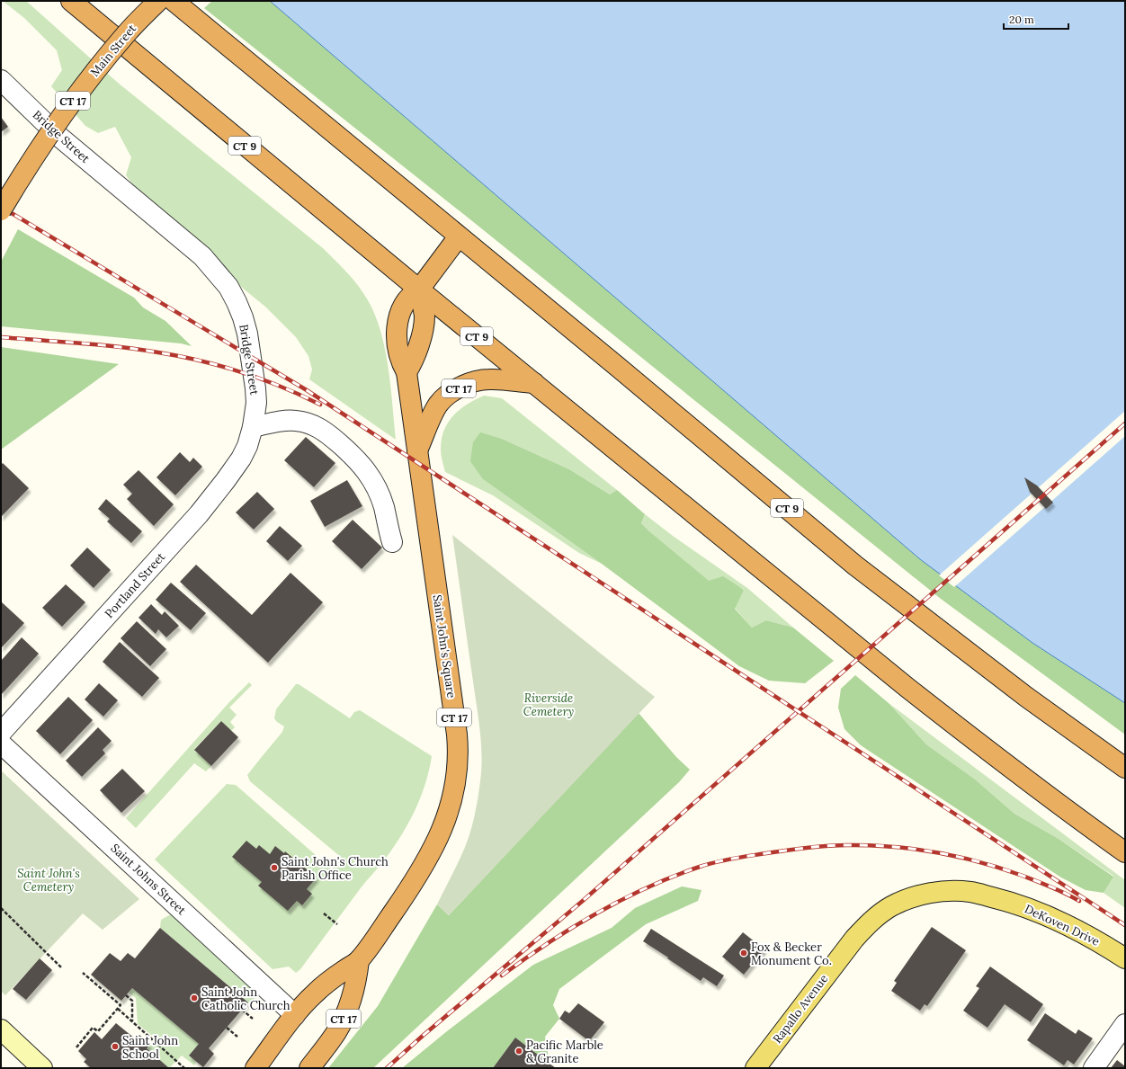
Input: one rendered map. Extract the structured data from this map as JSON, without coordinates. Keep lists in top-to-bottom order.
{
  "streets": {
    "highway": [
      "Main Street",
      "CT 17",
      "CT 9",
      "Saint John's Square"
    ],
    "main road": ["DeKoven Drive", "Rapallo Avenue"],
    "street": ["Bridge Street", "Portland Street", "Saint Johns Street"]
  },
  "crossings": [
    ["CT 17", "CT 9"],
    ["CT 17", "Saint John's Square"],
    ["Bridge Street", "Portland Street"],
    ["CT 9", "Saint John's Square"],
    ["Saint John's Square", "Saint Johns Street"],
    ["DeKoven Drive", "Rapallo Avenue"]
  ],
  "parks": ["Riverside Cemetery", "Saint John's Cemetery"],
  "places": [
    "Saint John's Church Parish Office",
    "Fox & Becker Monument Co.",
    "Saint John Catholic Church",
    "Saint John School",
    "Pacific Marble & Granite"
  ],
  "scale_bar": "20 m"
}
